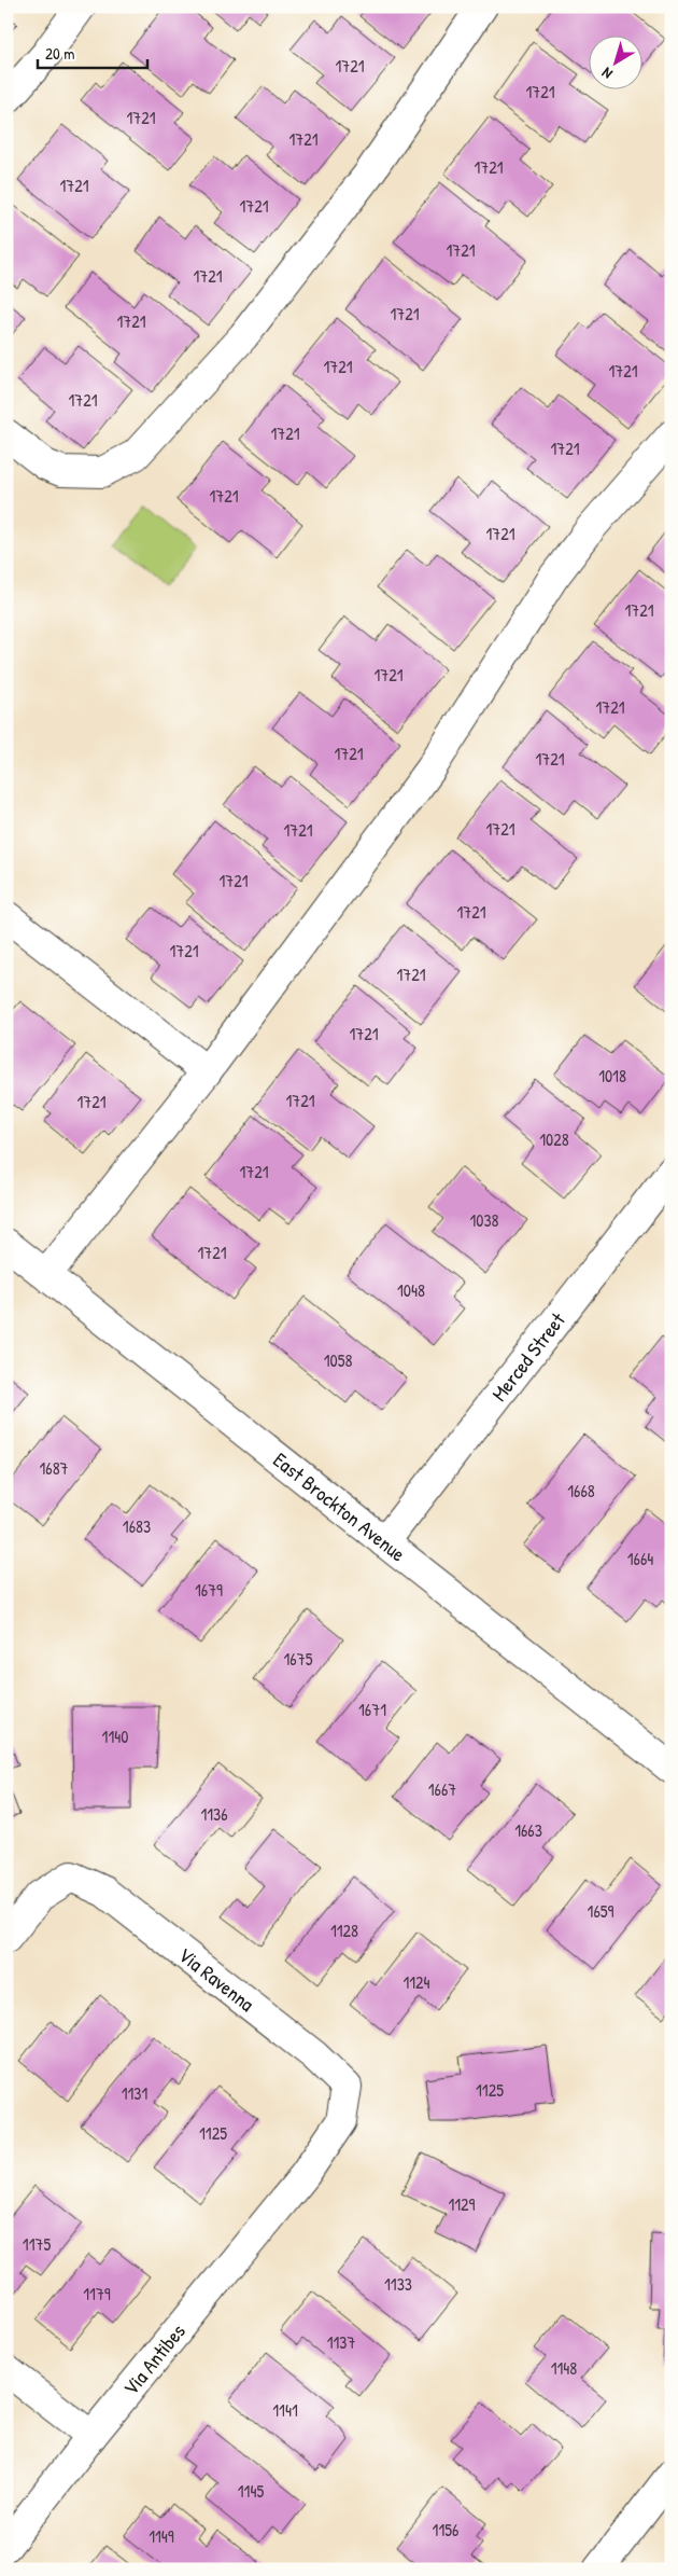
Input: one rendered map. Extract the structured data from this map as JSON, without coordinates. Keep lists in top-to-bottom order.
{
  "streets": {
    "street": [
      "Merced Street",
      "East Brockton Avenue",
      "Via Ravenna",
      "Via Antibes"
    ]
  },
  "crossings": [
    ["Merced Street", "East Brockton Avenue"],
    ["Via Ravenna", "Via Antibes"]
  ],
  "house_numbers": [
    "1721",
    "1721",
    "1721",
    "1721",
    "1721",
    "1721",
    "1721",
    "1721",
    "1721",
    "1721",
    "1721",
    "1721",
    "1721",
    "1721",
    "1721",
    "1721",
    "1721",
    "1721",
    "1721",
    "1721",
    "1721",
    "1721",
    "1721",
    "1721",
    "1721",
    "1721",
    "1721",
    "1721",
    "1721",
    "1721",
    "1018",
    "1721",
    "1721",
    "1028",
    "1721",
    "1038",
    "1721",
    "1048",
    "1058",
    "1687",
    "1668",
    "1683",
    "1664",
    "1679",
    "1675",
    "1671",
    "1140",
    "1667",
    "1136",
    "1663",
    "1659",
    "1128",
    "1124",
    "1125",
    "1131",
    "1125",
    "1129",
    "1175",
    "1133",
    "1179",
    "1137",
    "1148",
    "1141",
    "1145",
    "1156",
    "1149"
  ],
  "scale_bar": "20 m",
  "north": "bottom left"
}
